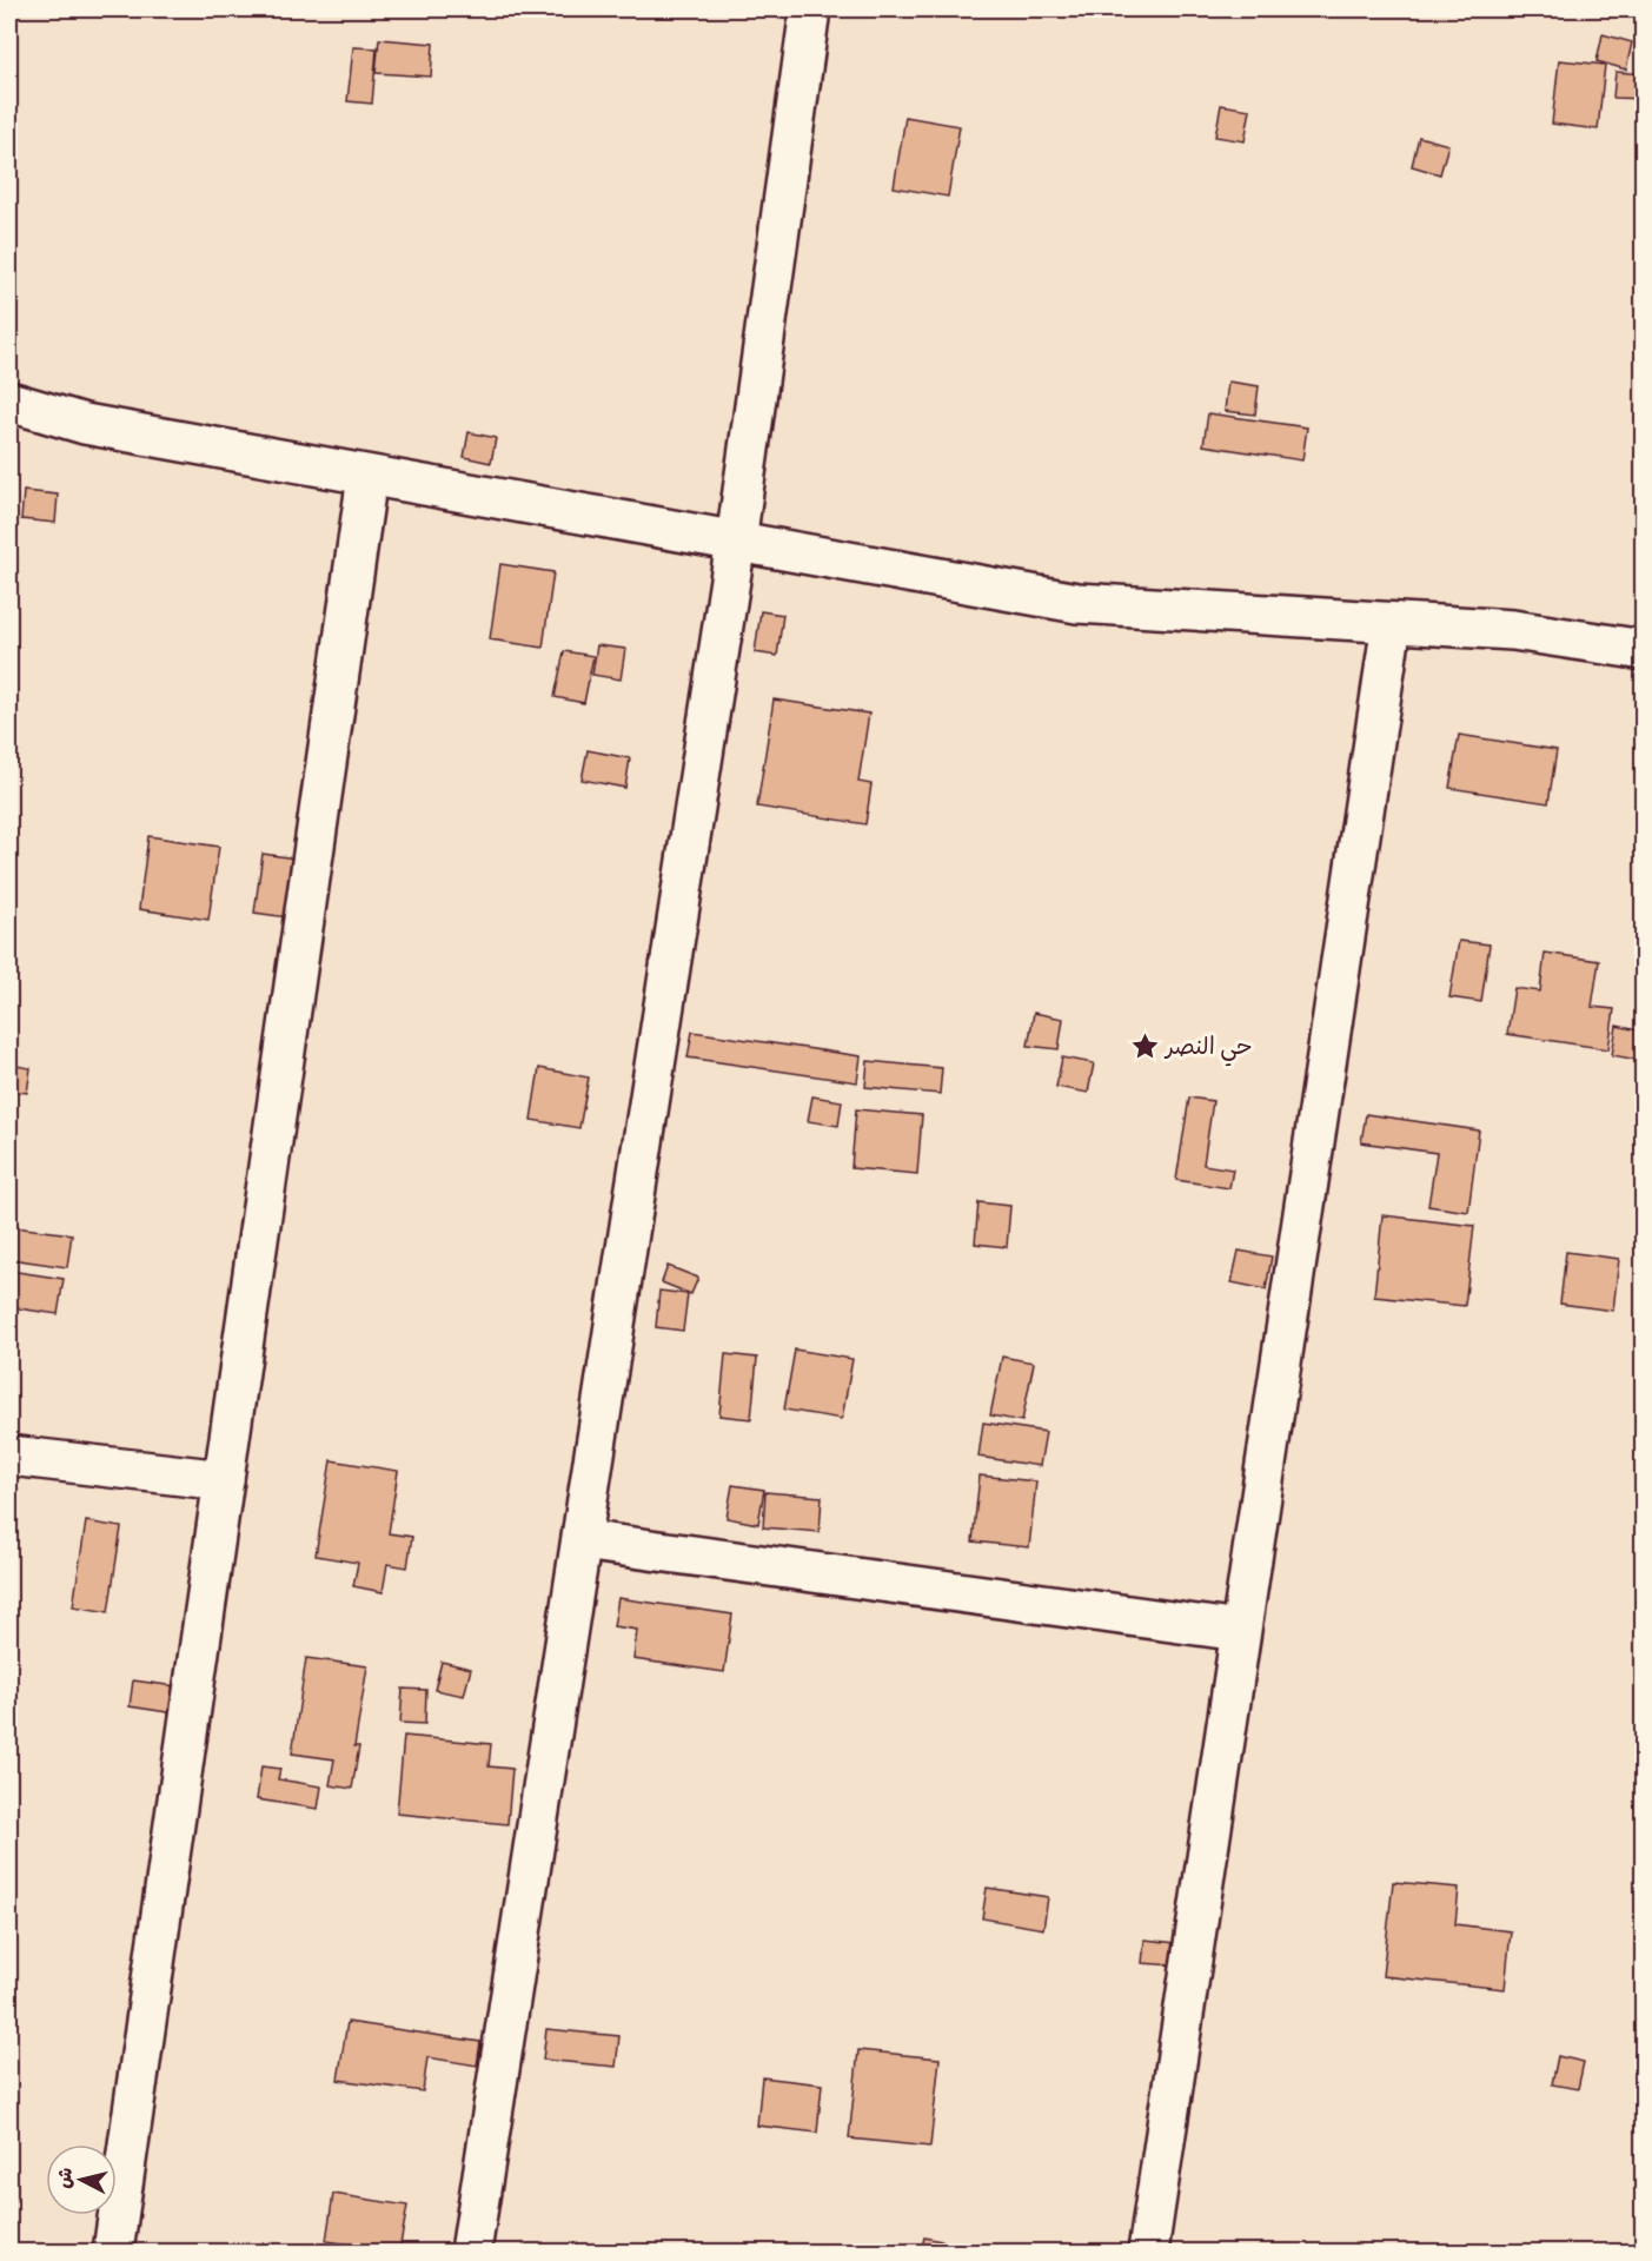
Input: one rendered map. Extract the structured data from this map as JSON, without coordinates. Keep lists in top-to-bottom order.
{
  "places": {
    "place": ["حي النصر"]
  },
  "north": "left"
}
